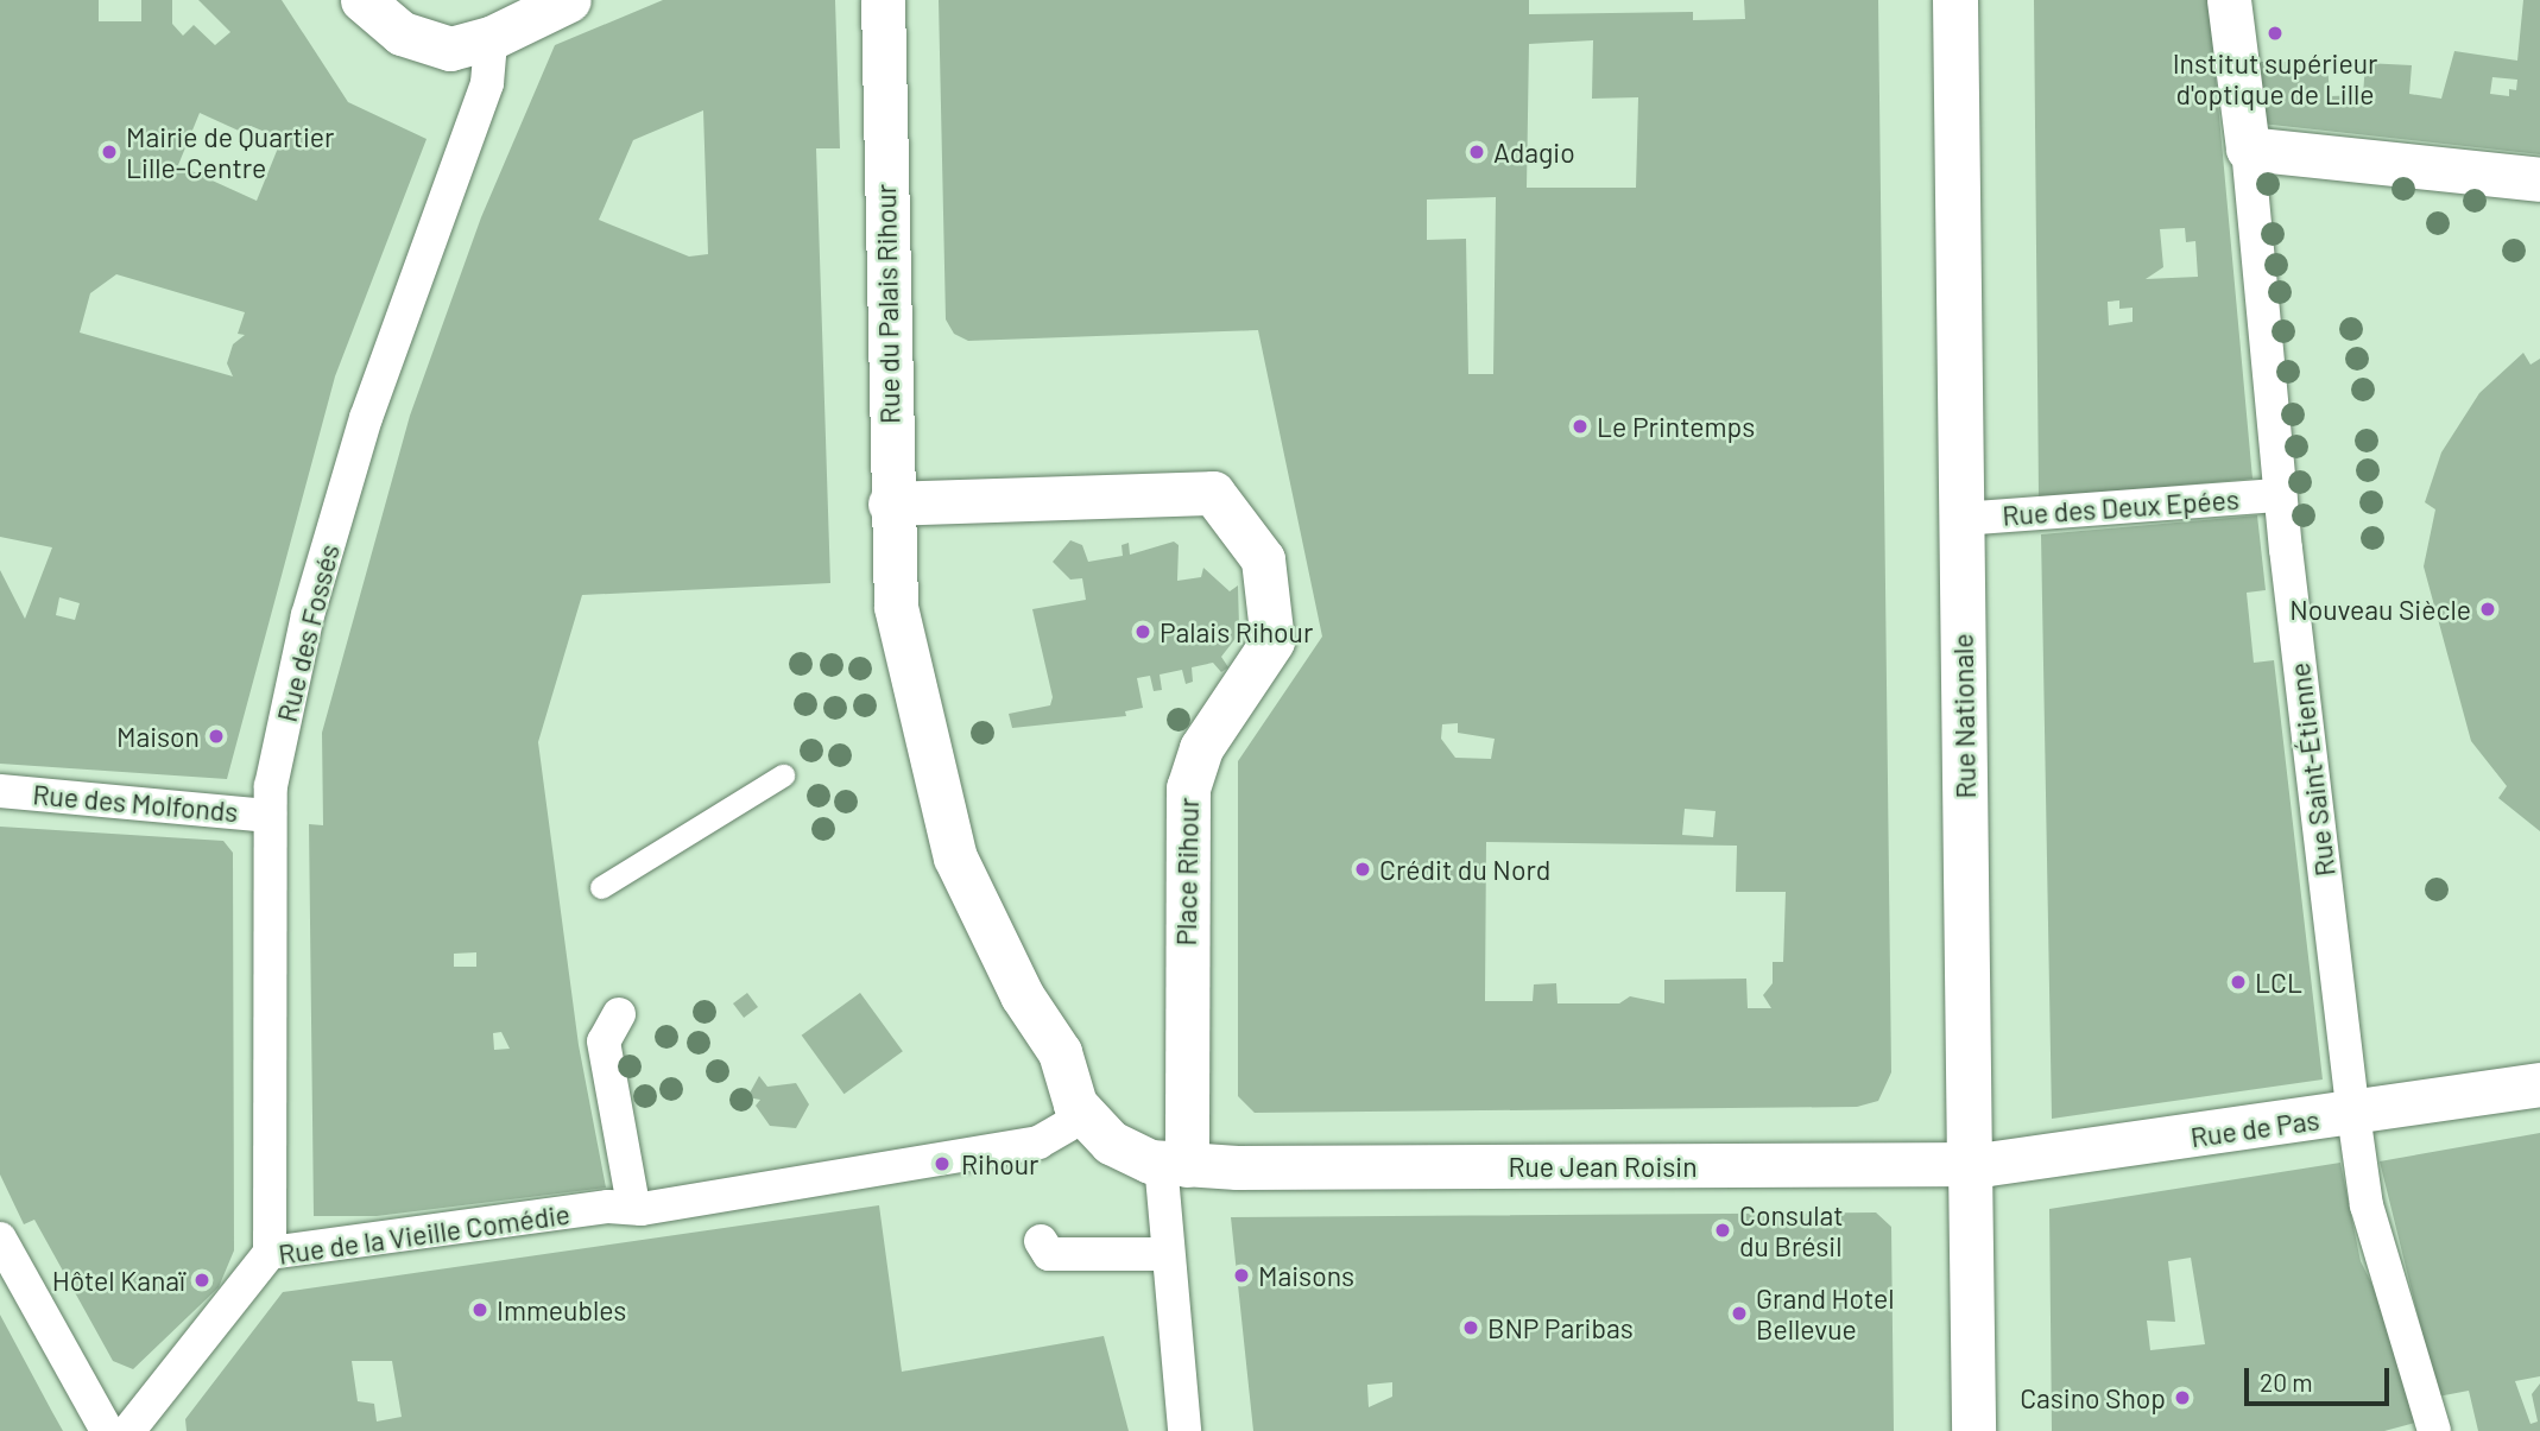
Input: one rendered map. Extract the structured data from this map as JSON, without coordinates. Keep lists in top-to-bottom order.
{
  "streets": {
    "street": [
      "Rue du Palais Rihour",
      "Rue des Deux Epées",
      "Rue des Fossés",
      "Rue Nationale",
      "Rue Saint-Étienne",
      "Rue des Molfonds",
      "Place Rihour",
      "Rue de Pas",
      "Rue Jean Roisin",
      "Rue de la Vieille Comédie"
    ]
  },
  "crossings": [
    ["Rue du Palais Rihour", "Place Rihour"],
    ["Rue du Palais Rihour", "Rue Jean Roisin"],
    ["Rue des Deux Epées", "Rue Nationale"],
    ["Rue des Deux Epées", "Rue Saint-Étienne"],
    ["Rue des Fossés", "Rue des Molfonds"],
    ["Rue des Fossés", "Rue de la Vieille Comédie"],
    ["Rue Nationale", "Rue de Pas"],
    ["Rue Nationale", "Rue Jean Roisin"],
    ["Rue Saint-Étienne", "Rue de Pas"],
    ["Place Rihour", "Rue Jean Roisin"],
    ["Rue de Pas", "Rue Jean Roisin"]
  ],
  "places": [
    "Institut supérieur d'optique de Lille",
    "Mairie de Quartier Lille-Centre",
    "Adagio",
    "Le Printemps",
    "Nouveau Siècle",
    "Palais Rihour",
    "Maison",
    "Crédit du Nord",
    "LCL",
    "Rihour",
    "Consulat du Brésil",
    "Maisons",
    "Hôtel Kanaï",
    "Immeubles",
    "Grand Hotel Bellevue",
    "BNP Paribas",
    "Casino Shop"
  ],
  "scale_bar": "20 m"
}
